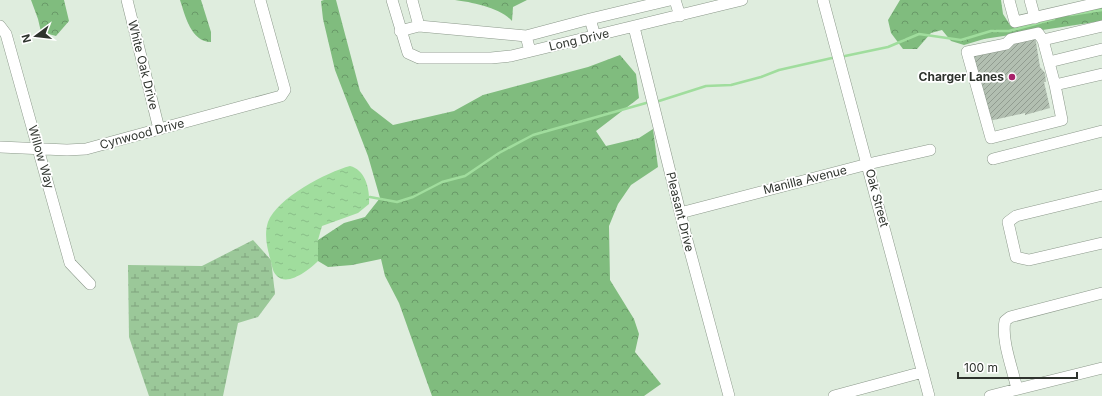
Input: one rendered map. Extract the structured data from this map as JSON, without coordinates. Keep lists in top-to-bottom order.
{
  "streets": {
    "street": [
      "Long Drive",
      "White Oak Drive",
      "Cynwood Drive",
      "Willow Way",
      "Manilla Avenue",
      "Oak Street",
      "Pleasant Drive"
    ]
  },
  "crossings": [
    ["Long Drive", "Pleasant Drive"],
    ["White Oak Drive", "Cynwood Drive"],
    ["Cynwood Drive", "Willow Way"],
    ["Manilla Avenue", "Oak Street"],
    ["Manilla Avenue", "Pleasant Drive"]
  ],
  "places": ["Charger Lanes"],
  "scale_bar": "100 m",
  "north": "left"
}
